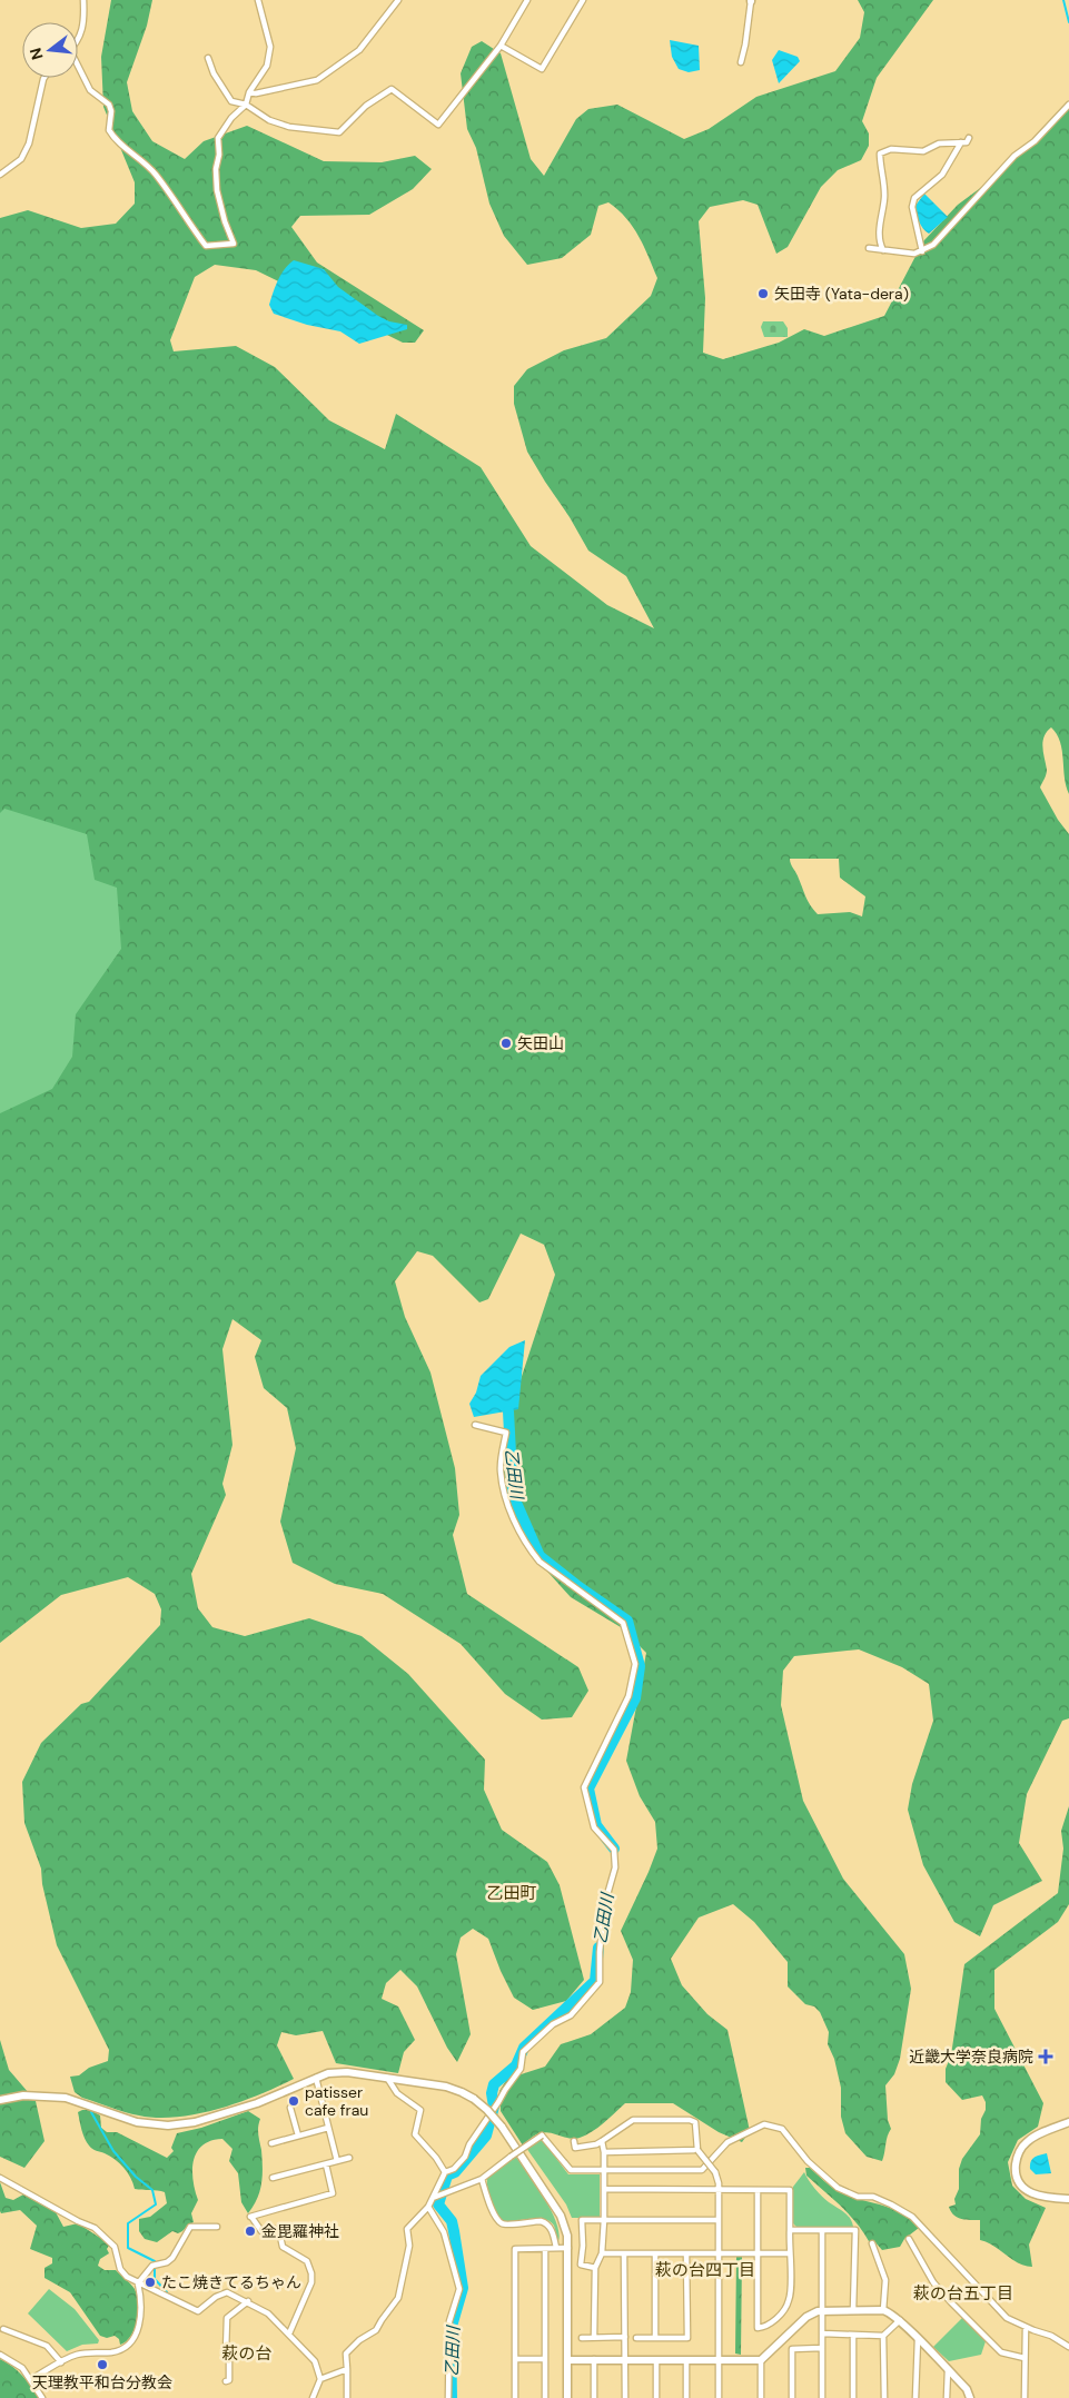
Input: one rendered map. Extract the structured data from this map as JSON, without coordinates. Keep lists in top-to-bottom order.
{
  "districts": [
    "乙田町",
    "萩の台四丁目",
    "萩の台五丁目",
    "萩の台"
  ],
  "water": ["乙田川"],
  "places": {
    "other": [
      "矢田寺 (Yata-dera)",
      "矢田山",
      "patisser cafe frau",
      "金毘羅神社",
      "たこ焼きてるちゃん",
      "天理教平和台分教会"
    ],
    "health": ["近畿大学奈良病院"]
  },
  "north": "left"
}
